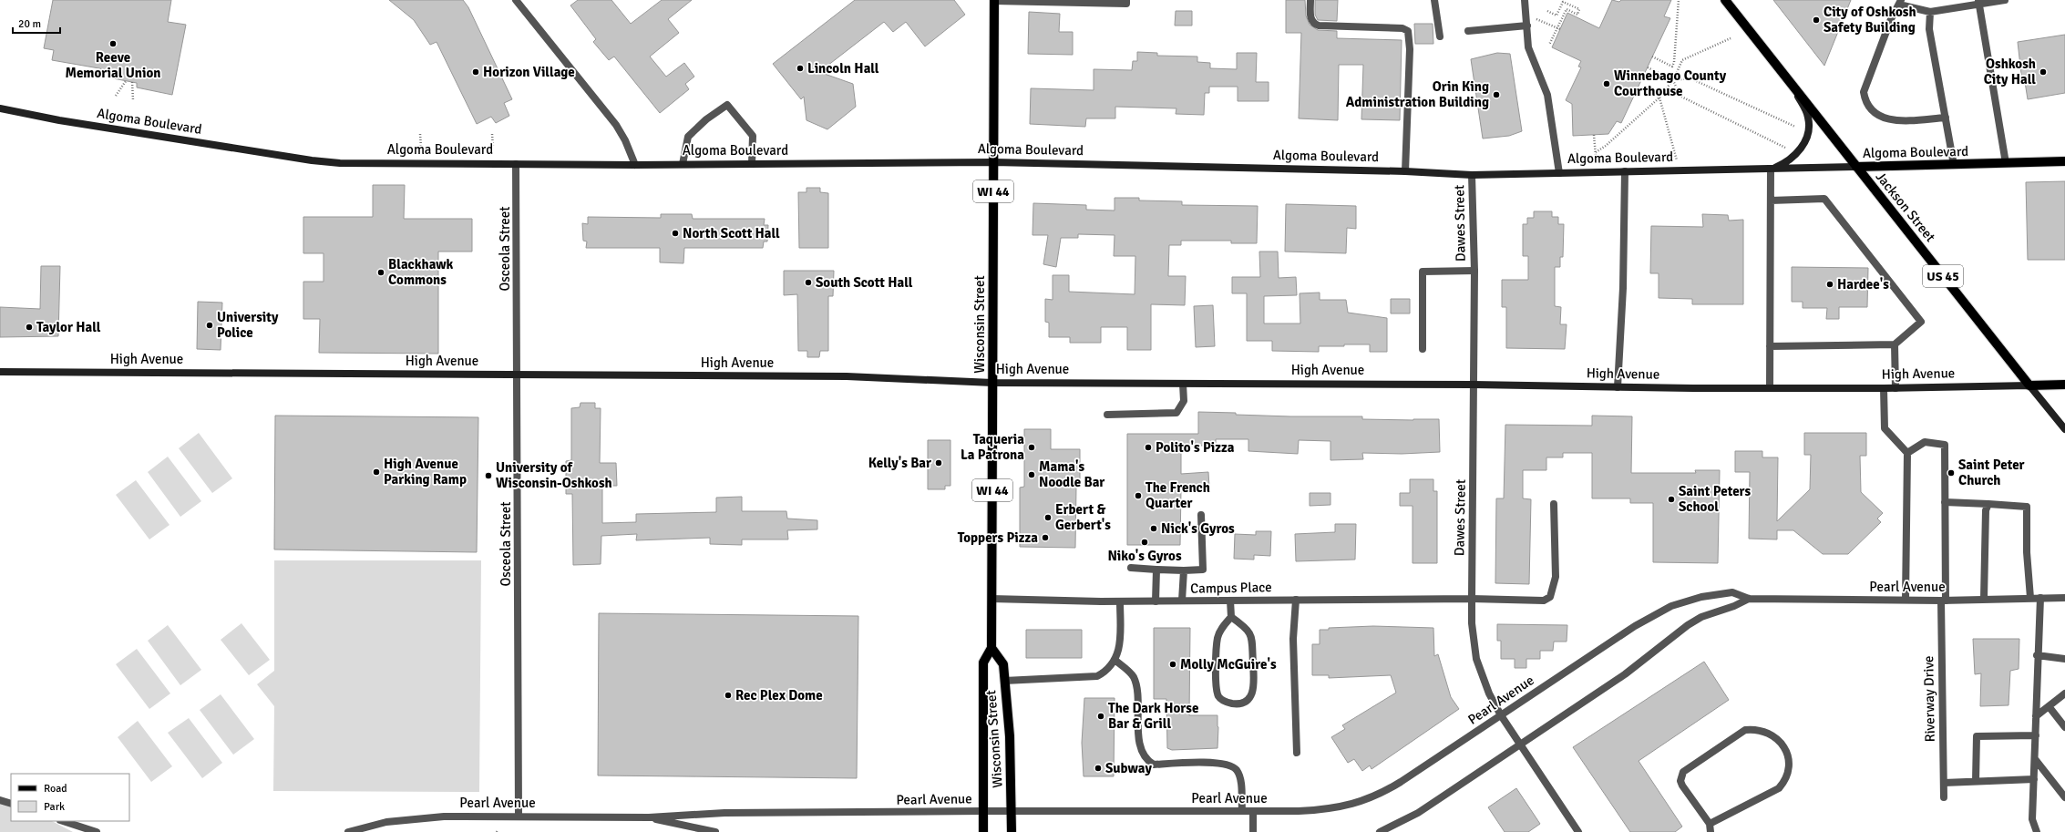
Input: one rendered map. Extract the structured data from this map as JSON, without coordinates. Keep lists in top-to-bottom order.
{
  "streets": {
    "main road": [
      "Algoma Boulevard",
      "WI 44",
      "Jackson Street",
      "US 45",
      "Wisconsin Street",
      "High Avenue"
    ],
    "street": [
      "Dawes Street",
      "Osceola Street",
      "Pearl Avenue",
      "Campus Place",
      "Riverway Drive"
    ]
  },
  "crossings": [
    ["Algoma Boulevard", "Jackson Street"],
    ["Algoma Boulevard", "Dawes Street"],
    ["Algoma Boulevard", "Osceola Street"],
    ["Algoma Boulevard", "Wisconsin Street"],
    ["Jackson Street", "High Avenue"],
    ["Dawes Street", "High Avenue"],
    ["Dawes Street", "Pearl Avenue"],
    ["Dawes Street", "Campus Place"],
    ["Osceola Street", "High Avenue"],
    ["Osceola Street", "Pearl Avenue"],
    ["Wisconsin Street", "High Avenue"],
    ["Wisconsin Street", "Pearl Avenue"],
    ["Wisconsin Street", "Campus Place"],
    ["Pearl Avenue", "Riverway Drive"]
  ],
  "places": [
    "City of Oshkosh Safety Building",
    "Reeve Memorial Union",
    "Lincoln Hall",
    "Horizon Village",
    "Oshkosh City Hall",
    "Winnebago County Courthouse",
    "Orin King Administration Building",
    "North Scott Hall",
    "Blackhawk Commons",
    "South Scott Hall",
    "Hardee's",
    "University Police",
    "Taylor Hall",
    "Taqueria La Patrona",
    "Polito's Pizza",
    "Kelly's Bar",
    "High Avenue Parking Ramp",
    "Saint Peter Church",
    "Mama's Noodle Bar",
    "University of Wisconsin-Oshkosh",
    "The French Quarter",
    "Saint Peters School",
    "Erbert & Gerbert's",
    "Nick's Gyros",
    "Toppers Pizza",
    "Niko's Gyros",
    "Molly McGuire's",
    "Rec Plex Dome",
    "The Dark Horse Bar & Grill",
    "Subway"
  ],
  "legend": ["Road", "Park"],
  "scale_bar": "20 m"
}
